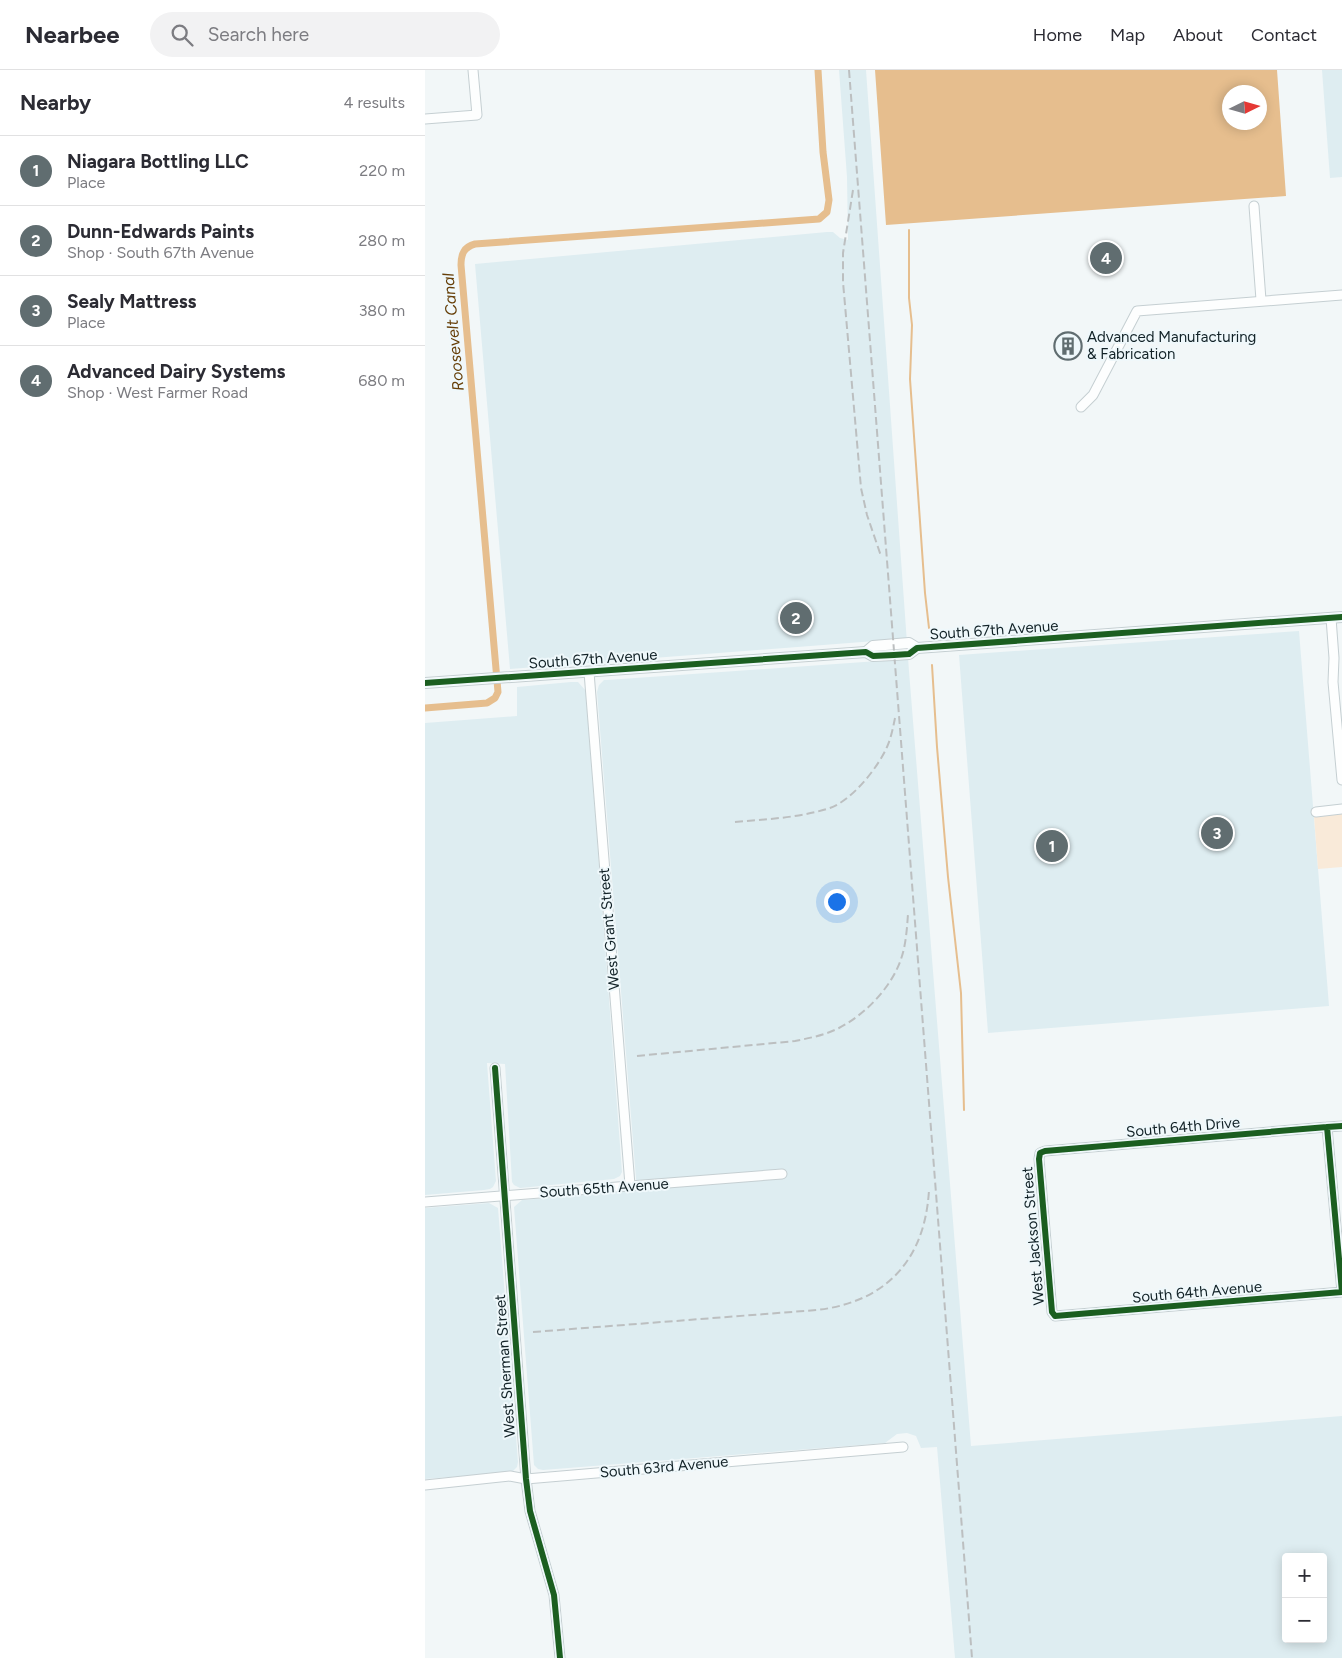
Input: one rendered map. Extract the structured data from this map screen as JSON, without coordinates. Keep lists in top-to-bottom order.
{
  "streets": {
    "main road": ["South 67th Avenue"],
    "street": [
      "West Grant Street",
      "South 64th Drive",
      "South 65th Avenue",
      "West Jackson Street",
      "South 64th Avenue",
      "West Sherman Street",
      "South 63rd Avenue"
    ]
  },
  "crossings": [
    ["South 67th Avenue", "West Grant Street"],
    ["West Grant Street", "South 65th Avenue"],
    ["South 64th Drive", "West Jackson Street"],
    ["South 65th Avenue", "West Sherman Street"],
    ["West Jackson Street", "South 64th Avenue"],
    ["West Sherman Street", "South 63rd Avenue"]
  ],
  "water": ["Roosevelt Canal"],
  "places": {
    "building": ["Advanced Manufacturing & Fabrication"]
  },
  "north": "right",
  "page": {
    "header": "Nearbee",
    "search": "Search here",
    "nav": [
      "Home",
      "Map",
      "About",
      "Contact"
    ],
    "heading": ["Nearby", "4 results"],
    "list": [
      {
        "mark": "1",
        "name": "Niagara Bottling LLC",
        "note": "Place",
        "value": "220 m"
      },
      {
        "mark": "2",
        "name": "Dunn-Edwards Paints",
        "note": "Shop · South 67th Avenue",
        "value": "280 m"
      },
      {
        "mark": "3",
        "name": "Sealy Mattress",
        "note": "Place",
        "value": "380 m"
      },
      {
        "mark": "4",
        "name": "Advanced Dairy Systems",
        "note": "Shop · West Farmer Road",
        "value": "680 m"
      }
    ],
    "pins": [
      "4",
      "2",
      "3",
      "1"
    ],
    "map_buttons": ["+", "−"]
  }
}
